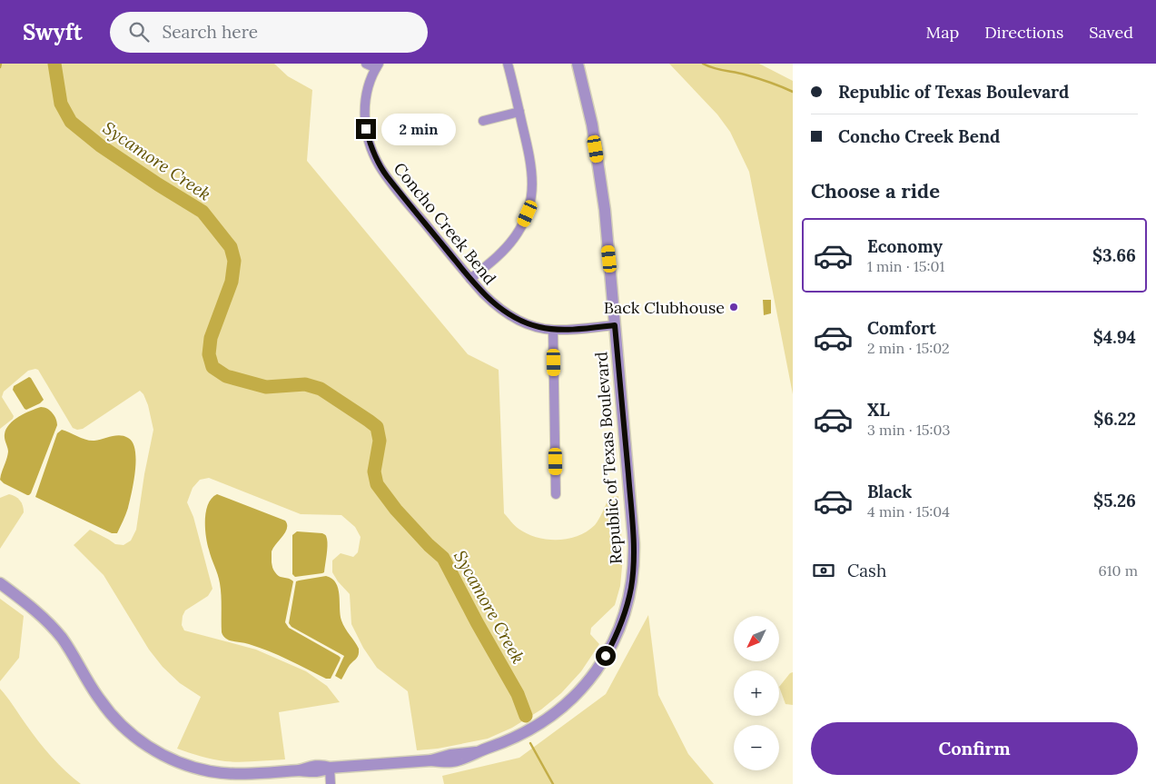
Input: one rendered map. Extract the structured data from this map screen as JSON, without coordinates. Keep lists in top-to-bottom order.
{
  "streets": {
    "street": ["Concho Creek Bend", "Republic of Texas Boulevard"]
  },
  "crossings": [
    ["Concho Creek Bend", "Republic of Texas Boulevard"]
  ],
  "water": ["Sycamore Creek"],
  "places": ["Back Clubhouse"],
  "north": "bottom left",
  "page": {
    "header": "Swyft",
    "search": "Search here",
    "nav": ["Map", "Directions", "Saved"],
    "banner": ["Republic of Texas Boulevard", "Concho Creek Bend"],
    "bubble": "2 min",
    "heading": "Choose a ride",
    "list": [
      {
        "name": "Economy",
        "note": "1 min · 15:01",
        "value": "$3.66"
      },
      {
        "name": "Comfort",
        "note": "2 min · 15:02",
        "value": "$4.94"
      },
      {
        "name": "XL",
        "note": "3 min · 15:03",
        "value": "$6.22"
      },
      {
        "name": "Black",
        "note": "4 min · 15:04",
        "value": "$5.26"
      }
    ],
    "pay": ["Cash", "610 m"],
    "map_buttons": ["+", "−"],
    "buttons": "Confirm"
  }
}
